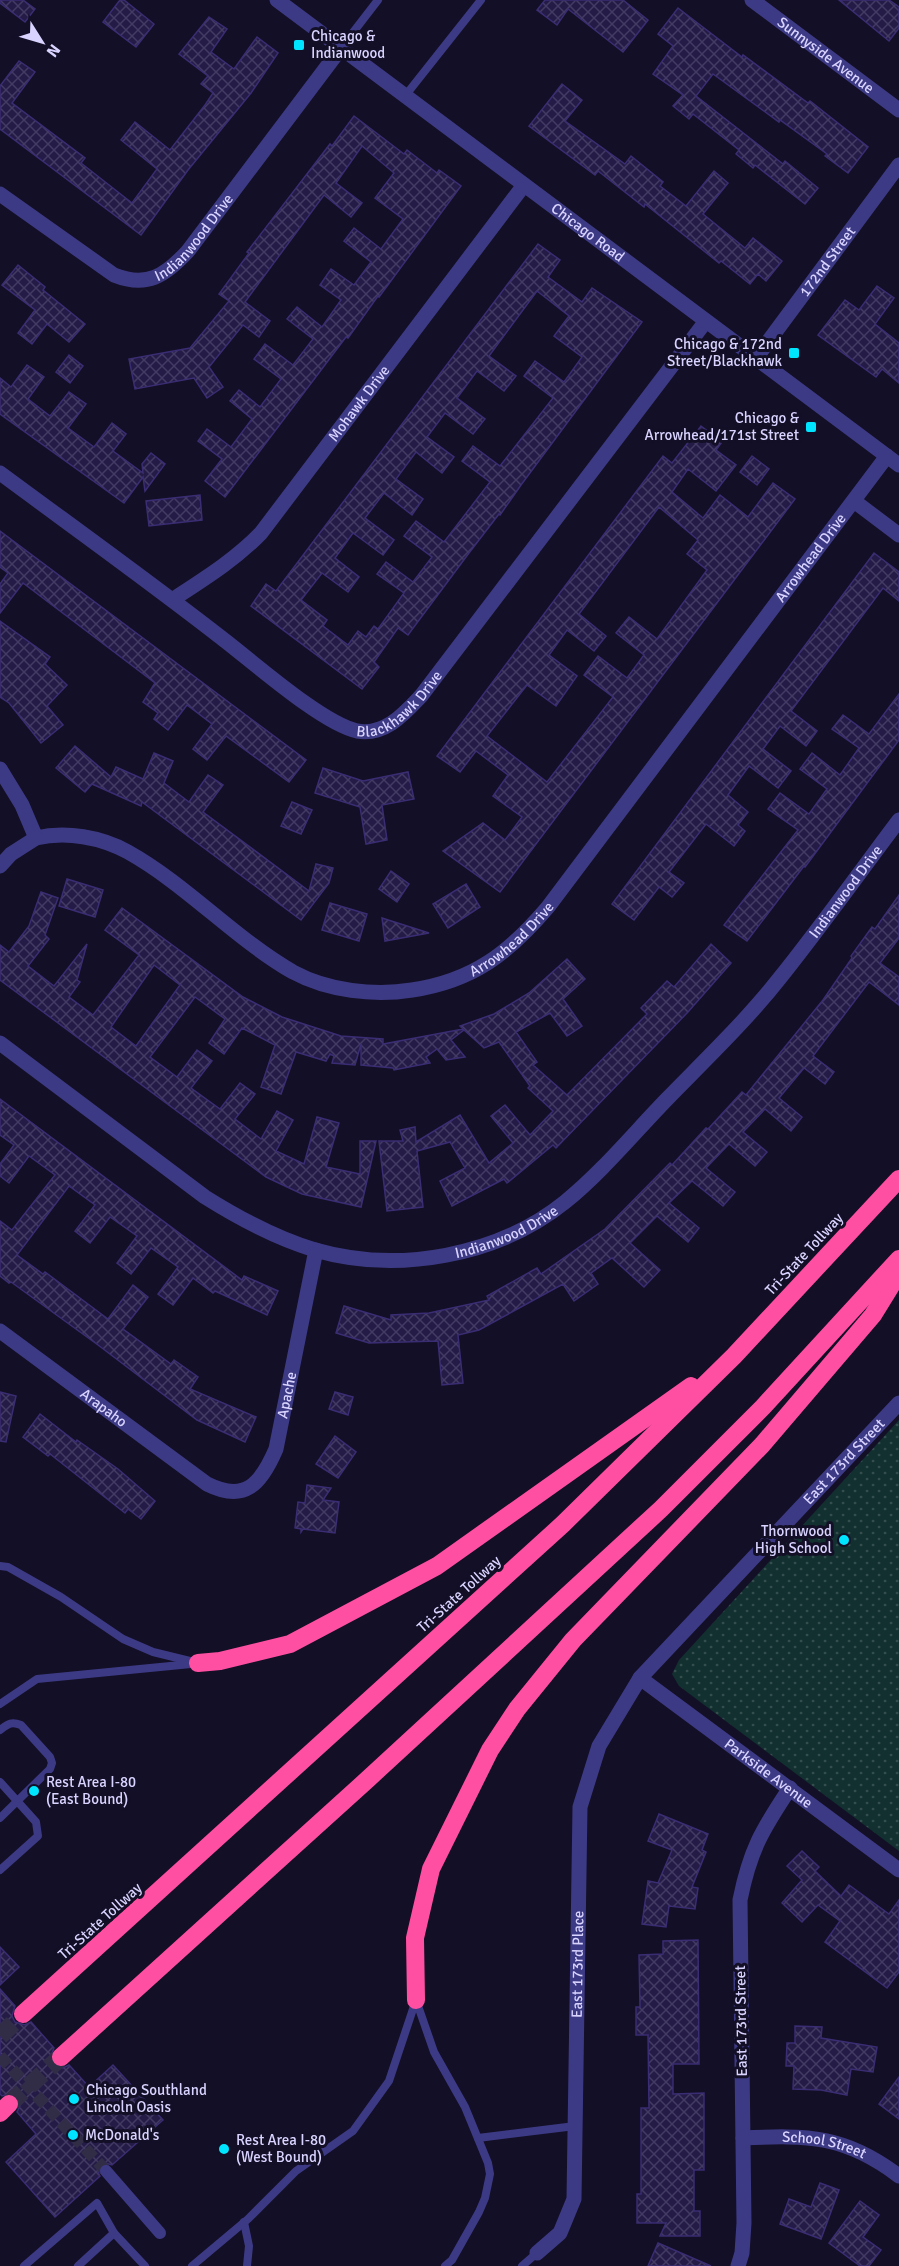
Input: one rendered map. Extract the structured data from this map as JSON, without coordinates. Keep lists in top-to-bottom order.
{
  "streets": {
    "highway": ["Tri-State Tollway"],
    "street": [
      "Sunnyside Avenue",
      "Chicago Road",
      "Indianwood Drive",
      "172nd Street",
      "Mohawk Drive",
      "Arrowhead Drive",
      "Blackhawk Drive",
      "Apache",
      "Arapaho",
      "East 173rd Street",
      "Parkside Avenue",
      "East 173rd Place",
      "School Street"
    ]
  },
  "crossings": [
    ["Chicago Road", "Indianwood Drive"],
    ["Chicago Road", "172nd Street"],
    ["Chicago Road", "Mohawk Drive"],
    ["Chicago Road", "Arrowhead Drive"],
    ["Chicago Road", "Blackhawk Drive"],
    ["Indianwood Drive", "Apache"],
    ["Mohawk Drive", "Blackhawk Drive"],
    ["Apache", "Arapaho"],
    ["East 173rd Street", "Parkside Avenue"],
    ["East 173rd Street", "East 173rd Place"],
    ["East 173rd Street", "School Street"],
    ["Parkside Avenue", "East 173rd Place"]
  ],
  "places": {
    "transit": ["Chicago & Indianwood", "Chicago & 172nd Street/Blackhawk", "Chicago & Arrowhead/171st Street"],
    "other": [
      "Thornwood High School",
      "Rest Area I-80 (East Bound)",
      "Chicago Southland Lincoln Oasis",
      "McDonald's",
      "Rest Area I-80 (West Bound)"
    ]
  },
  "north": "bottom right"
}
